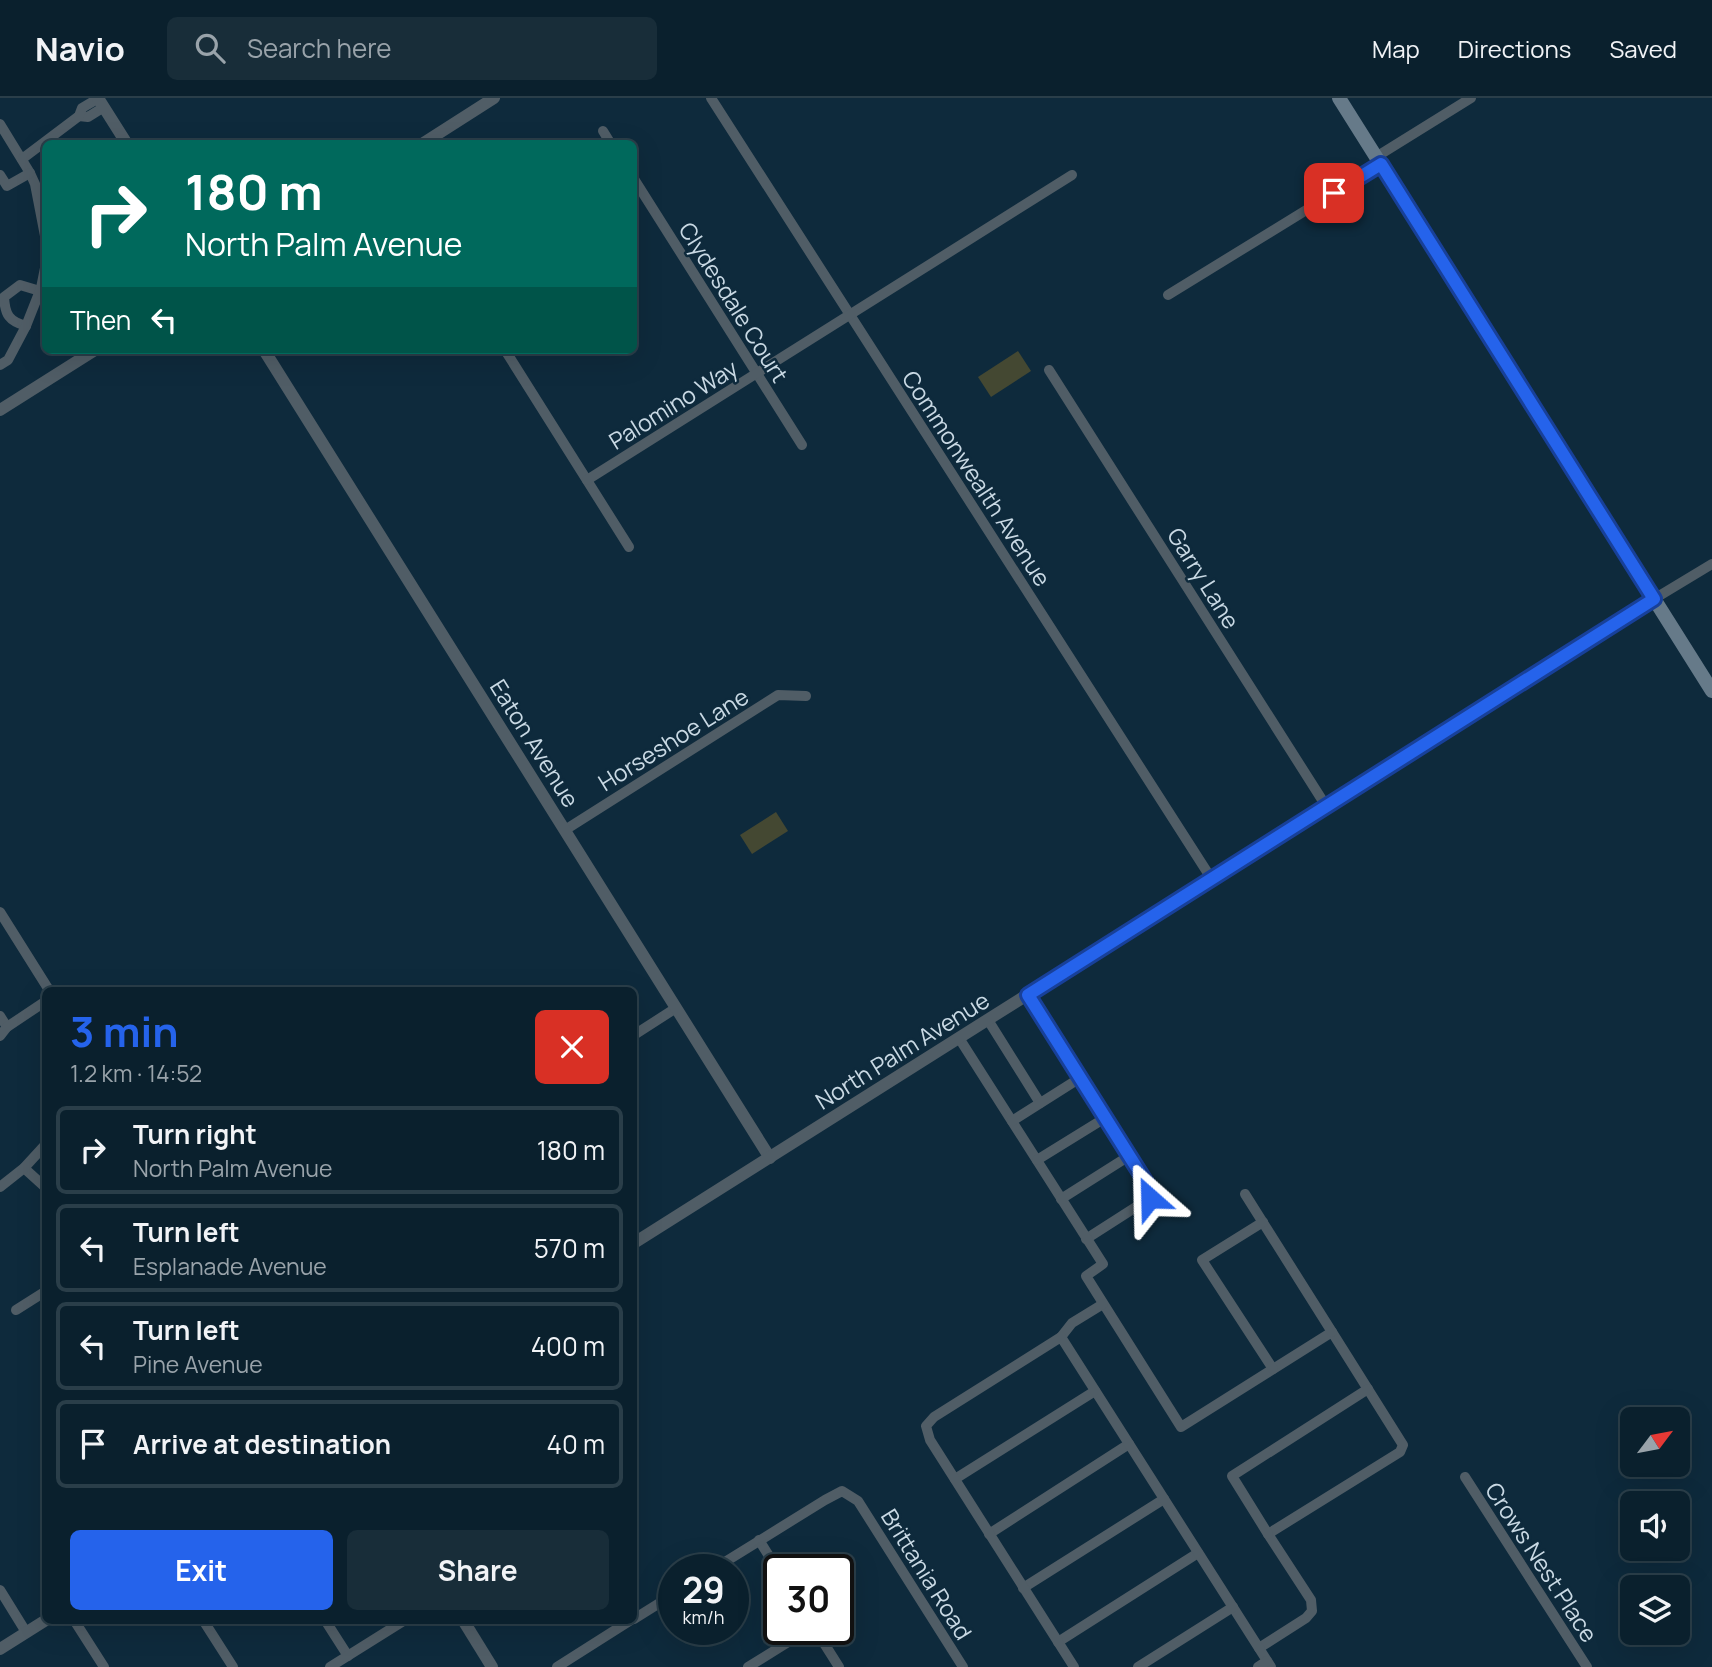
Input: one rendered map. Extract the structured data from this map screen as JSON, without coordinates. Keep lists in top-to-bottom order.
{
  "streets": {
    "street": [
      "Clydesdale Court",
      "Palomino Way",
      "Commonwealth Avenue",
      "Garry Lane",
      "Horseshoe Lane",
      "Eaton Avenue",
      "North Palm Avenue",
      "Crows Nest Place",
      "Brittania Road"
    ]
  },
  "crossings": [
    ["Clydesdale Court", "Palomino Way"],
    ["Palomino Way", "Commonwealth Avenue"],
    ["Commonwealth Avenue", "North Palm Avenue"],
    ["Garry Lane", "North Palm Avenue"],
    ["Horseshoe Lane", "Eaton Avenue"],
    ["Eaton Avenue", "North Palm Avenue"]
  ],
  "north": "top right",
  "page": {
    "header": "Navio",
    "search": "Search here",
    "nav": ["Map", "Directions", "Saved"],
    "turn": ["180 m", "North Palm Avenue"],
    "then": "Then",
    "heading": ["3 min", "1.2 km · 14:52"],
    "list": [
      {
        "name": "Turn right",
        "note": "North Palm Avenue",
        "value": "180 m"
      },
      {
        "name": "Turn left",
        "note": "Esplanade Avenue",
        "value": "570 m"
      },
      {
        "name": "Turn left",
        "note": "Pine Avenue",
        "value": "400 m"
      },
      {
        "name": "Arrive at destination",
        "value": "40 m"
      }
    ],
    "buttons": ["Exit", "Share"],
    "speed": "29 km/h",
    "limit": "30"
  }
}
